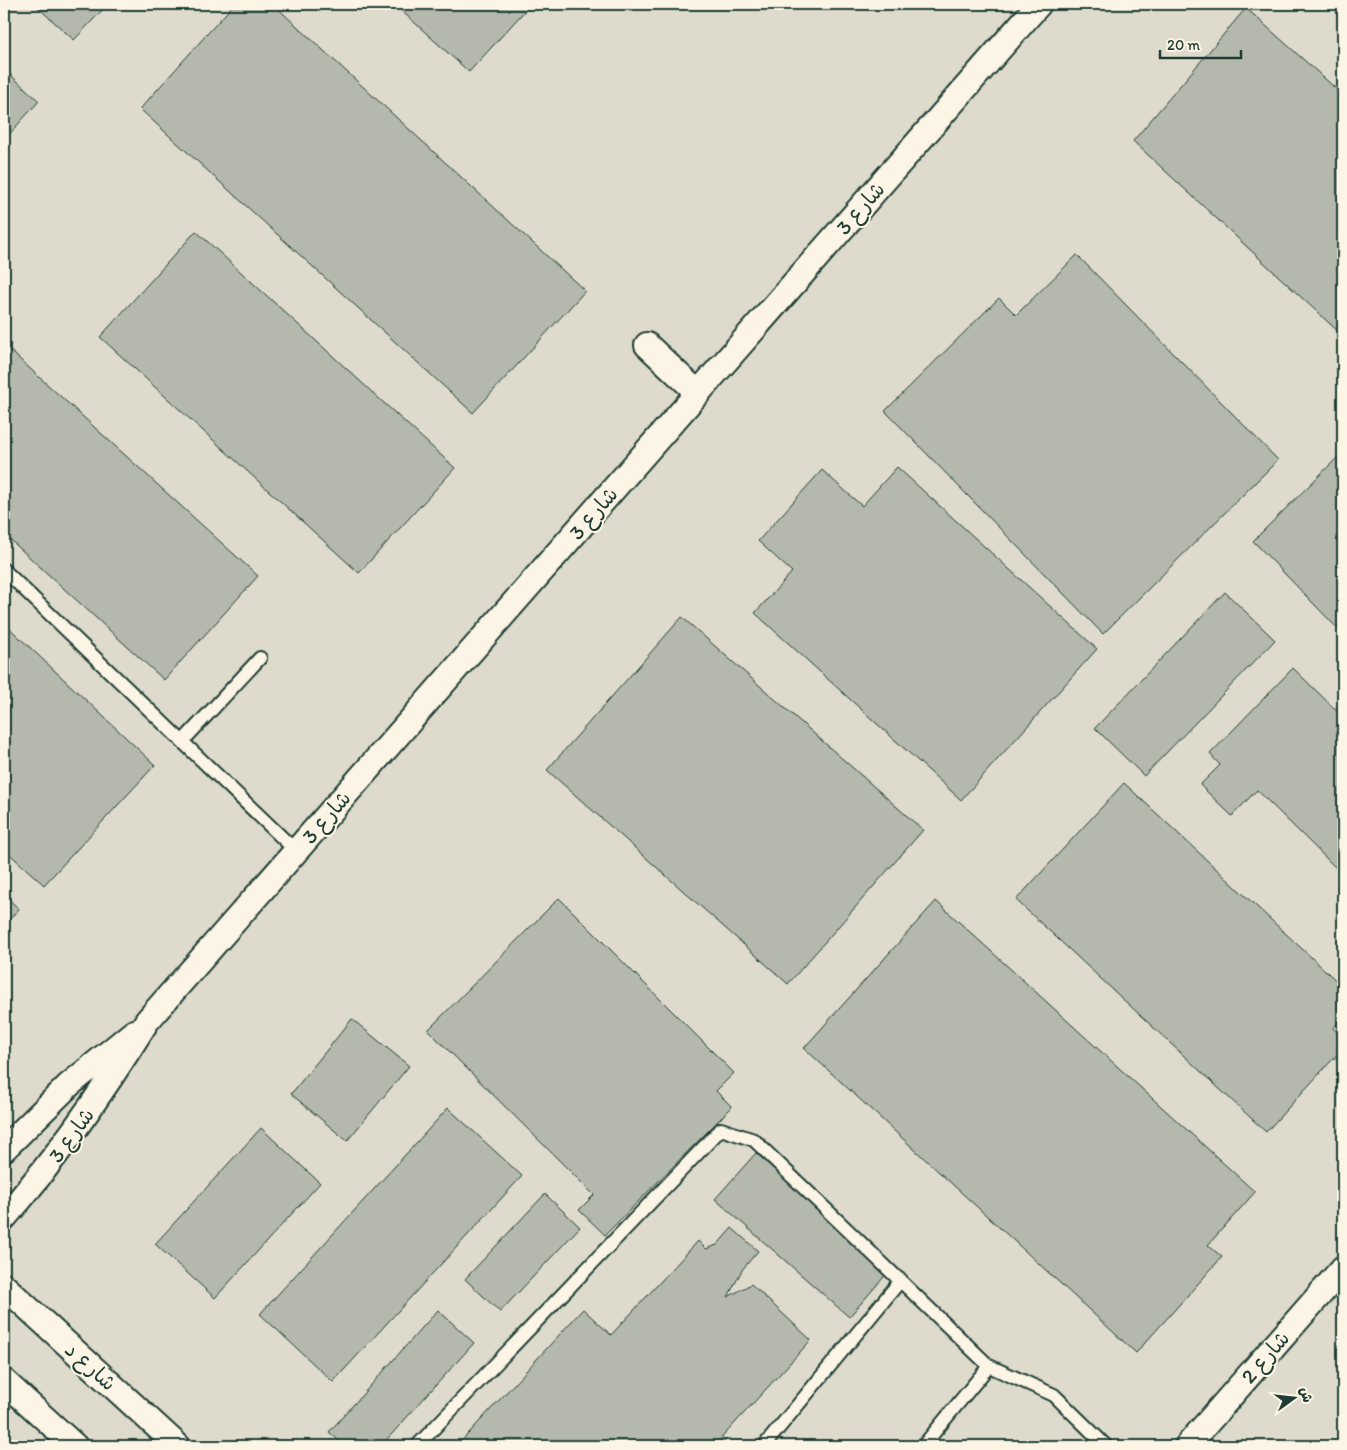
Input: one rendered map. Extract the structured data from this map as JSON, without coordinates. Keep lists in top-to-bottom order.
{
  "streets": {
    "street": ["شارع 3", "شارع 2", "شارع د"]
  },
  "scale_bar": "20 m",
  "north": "right"
}
